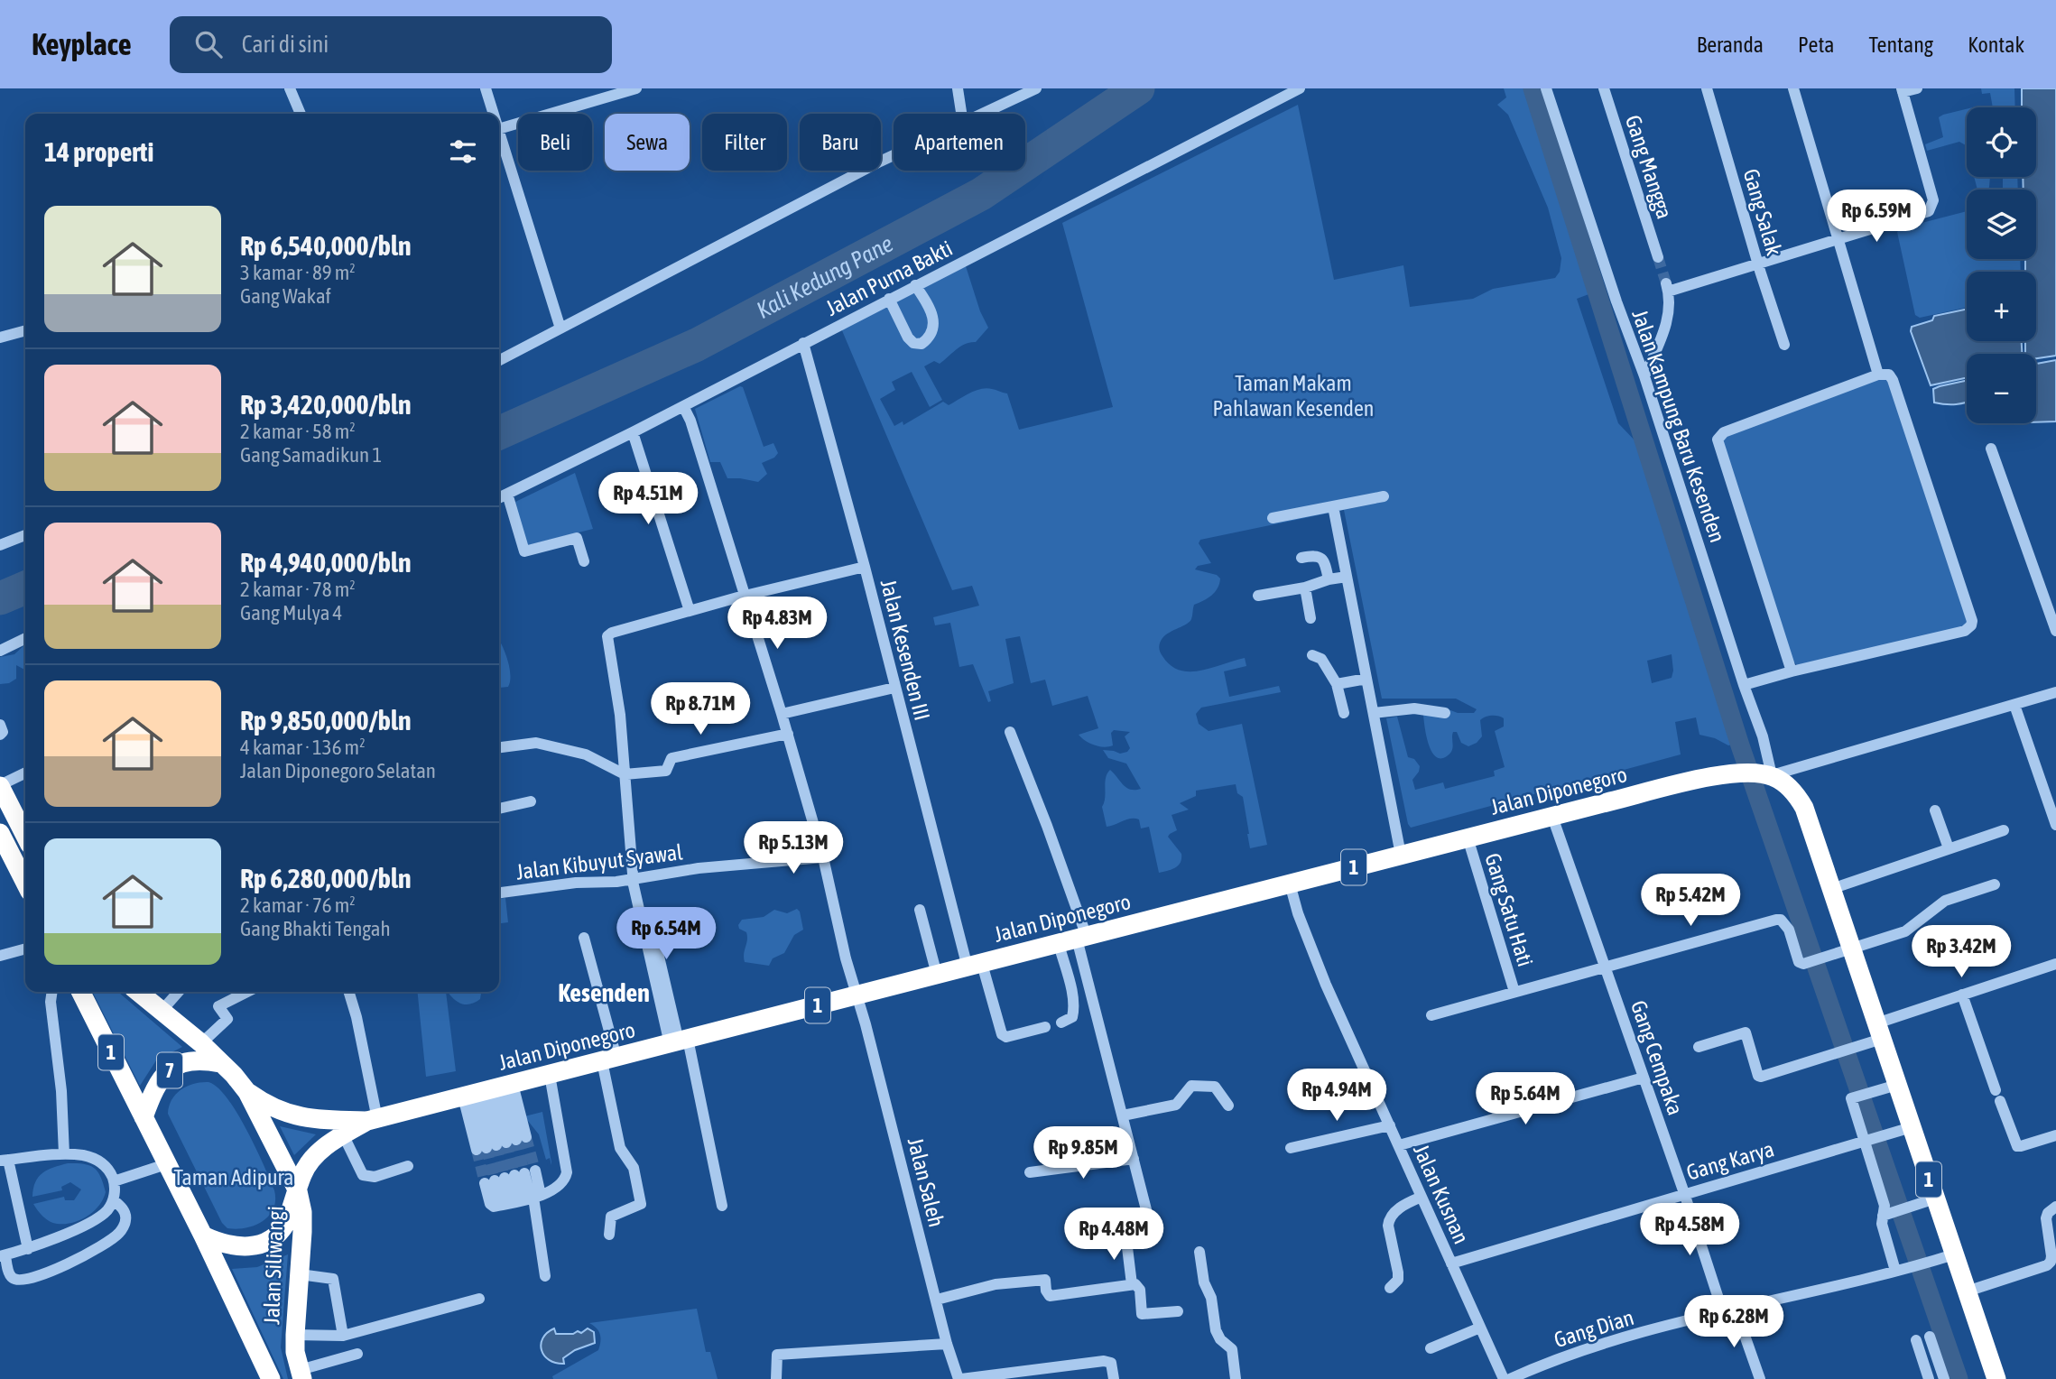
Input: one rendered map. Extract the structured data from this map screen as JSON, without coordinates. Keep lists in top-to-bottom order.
{
  "streets": {
    "highway": [
      "Jalan Diponegoro",
      "1",
      "7",
      "Jalan Siliwangi"
    ],
    "street": [
      "Gang Mangga",
      "Gang Salak",
      "Jalan Purna Bakti",
      "Jalan Kampung Baru Kesenden",
      "Jalan Kesenden III",
      "Jalan Kibuyut Syawal",
      "Gang Satu Hati",
      "Gang Cempaka",
      "Gang Karya",
      "Jalan Saleh",
      "Jalan Kusnan",
      "Gang Dian"
    ]
  },
  "crossings": [
    ["Jalan Purna Bakti", "Jalan Kesenden III"],
    ["Jalan Purna Bakti", "Jalan Saleh"],
    ["Jalan Kampung Baru Kesenden", "Jalan Diponegoro"],
    ["Jalan Kampung Baru Kesenden", "1"],
    ["Jalan Kesenden III", "Jalan Diponegoro"],
    ["Jalan Diponegoro", "1"],
    ["Jalan Diponegoro", "Gang Satu Hati"],
    ["Jalan Diponegoro", "Gang Cempaka"],
    ["Jalan Diponegoro", "Jalan Saleh"],
    ["Jalan Diponegoro", "Jalan Kusnan"],
    ["Jalan Kibuyut Syawal", "Jalan Saleh"],
    ["1", "Gang Karya"],
    ["1", "Jalan Siliwangi"],
    ["1", "Gang Dian"],
    ["Gang Cempaka", "Gang Karya"],
    ["Gang Cempaka", "Gang Dian"],
    ["7", "Jalan Siliwangi"],
    ["Gang Karya", "Jalan Kusnan"]
  ],
  "districts": ["Kesenden"],
  "water": ["Kali Kedung Pane"],
  "parks": ["Taman Makam Pahlawan Kesenden", "Taman Adipura"],
  "page": {
    "header": "Keyplace",
    "search": "Cari di sini",
    "nav": [
      "Beranda",
      "Peta",
      "Tentang",
      "Kontak"
    ],
    "map_buttons": ["+", "−"],
    "chip": [
      "Beli",
      "Sewa",
      "Filter",
      "Baru",
      "Apartemen"
    ],
    "heading": "14 properti",
    "price": [
      "Rp 6.59M",
      "Rp 4.51M",
      "Rp 4.83M",
      "Rp 8.71M",
      "Rp 5.13M",
      "Rp 5.42M",
      "Rp 6.54M",
      "Rp 3.42M",
      "Rp 4.94M",
      "Rp 5.64M",
      "Rp 9.85M",
      "Rp 4.58M",
      "Rp 4.48M",
      "Rp 6.28M"
    ],
    "list": [
      {
        "name": "Rp 6,540,000/bln",
        "note": "3 kamar · 89 m² · Gang Wakaf"
      },
      {
        "name": "Rp 3,420,000/bln",
        "note": "2 kamar · 58 m² · Gang Samadikun 1"
      },
      {
        "name": "Rp 4,940,000/bln",
        "note": "2 kamar · 78 m² · Gang Mulya 4"
      },
      {
        "name": "Rp 9,850,000/bln",
        "note": "4 kamar · 136 m² · Jalan Diponegoro Selatan"
      },
      {
        "name": "Rp 6,280,000/bln",
        "note": "2 kamar · 76 m² · Gang Bhakti Tengah"
      }
    ]
  }
}
